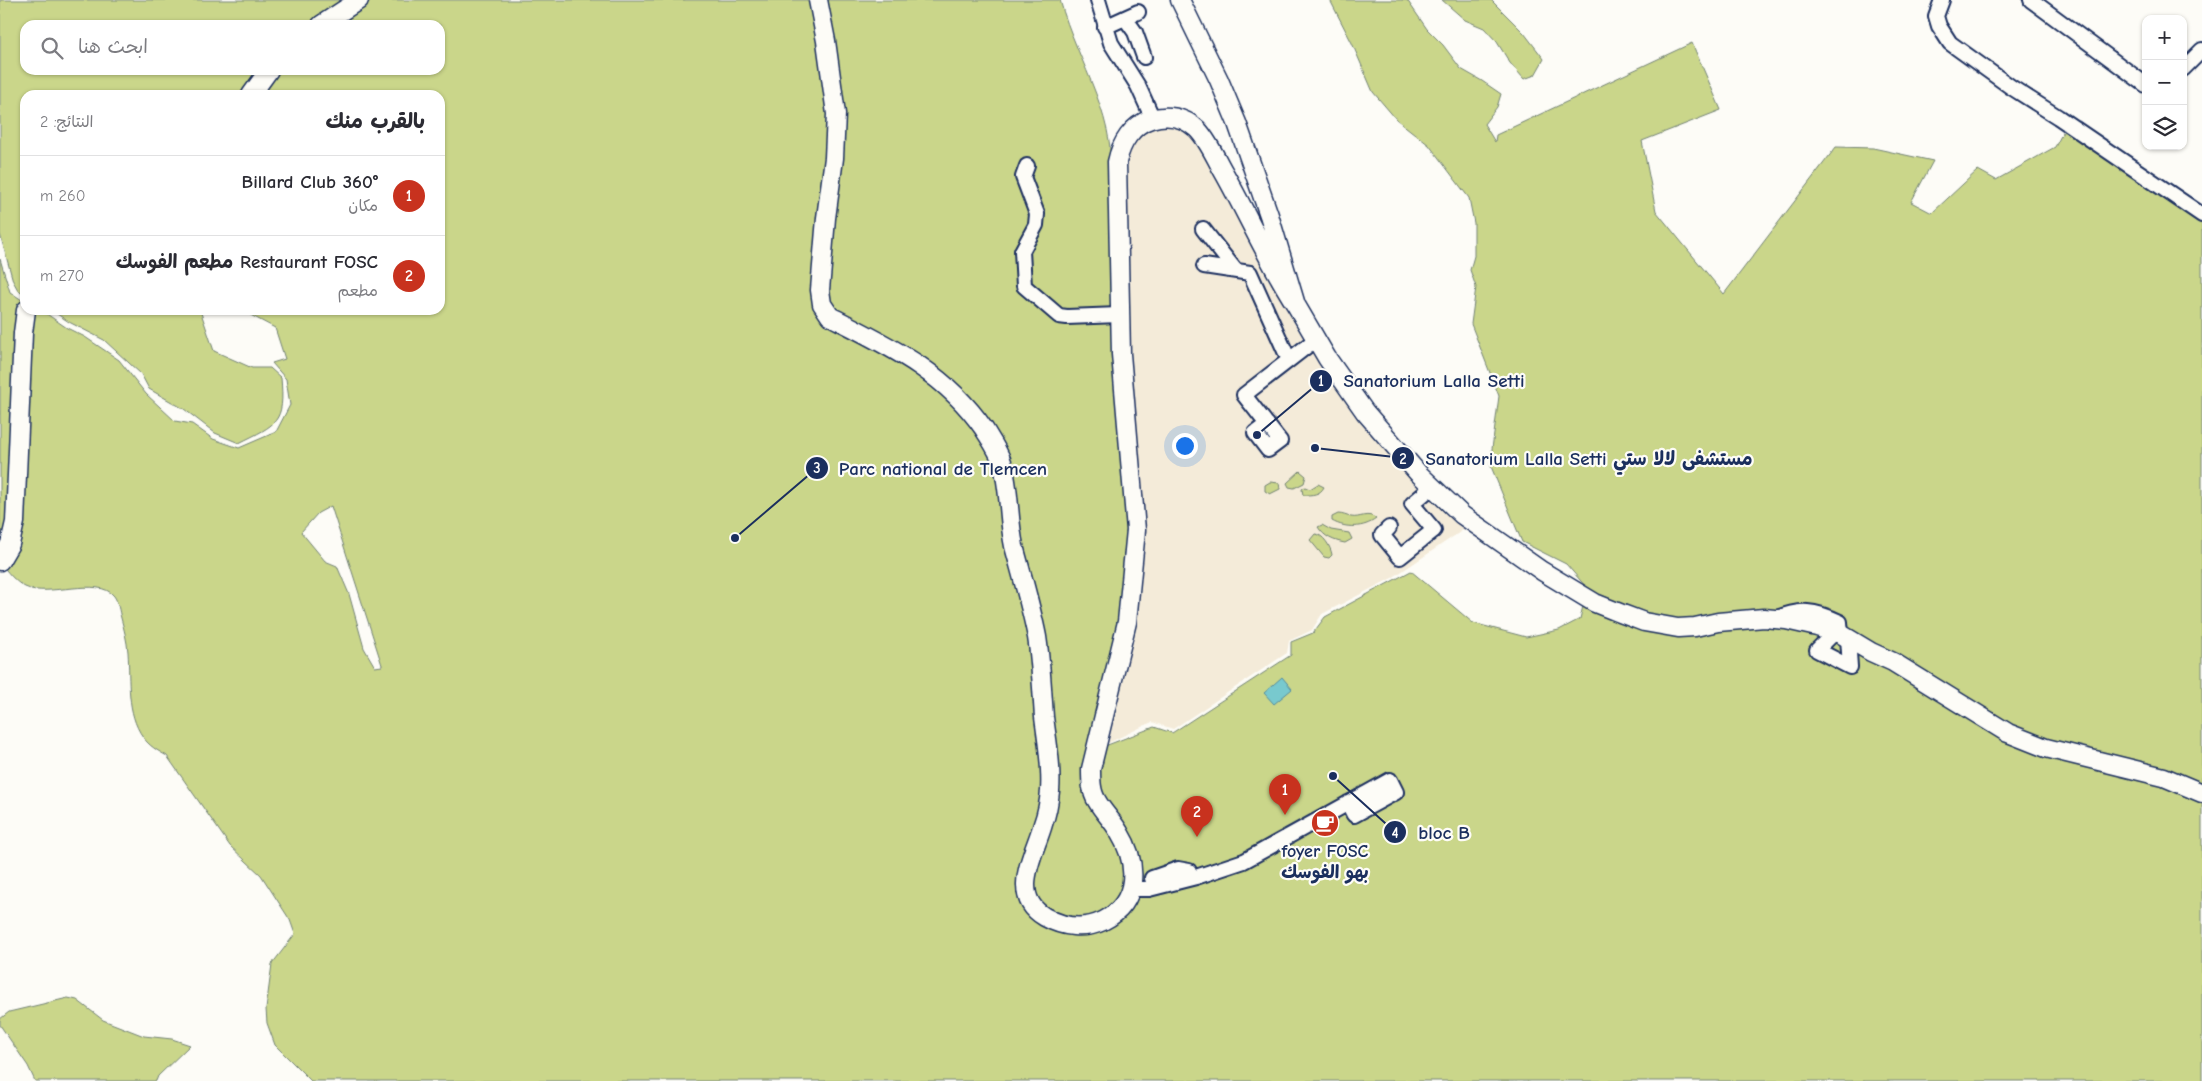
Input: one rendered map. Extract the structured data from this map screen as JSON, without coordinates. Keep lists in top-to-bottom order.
{
  "places": {
    "other": [
      "Sanatorium Lalla Setti",
      "Sanatorium Lalla Setti مستشفى لالا ستي",
      "Parc national de Tlemcen",
      "bloc B"
    ],
    "cafe": ["foyer FOSC بهو الفوسك"]
  },
  "page": {
    "map_buttons": ["+", "−"],
    "search": "ابحث هنا",
    "heading": ["بالقرب منك", "النتائج: 2"],
    "list": [
      {
        "mark": "1",
        "name": "Billard Club 360°",
        "note": "مكان",
        "value": "260 m"
      },
      {
        "mark": "2",
        "name": "Restaurant FOSC مطعم الفوسك",
        "note": "مطعم",
        "value": "270 m"
      }
    ],
    "pins": ["1", "2"]
  }
}
